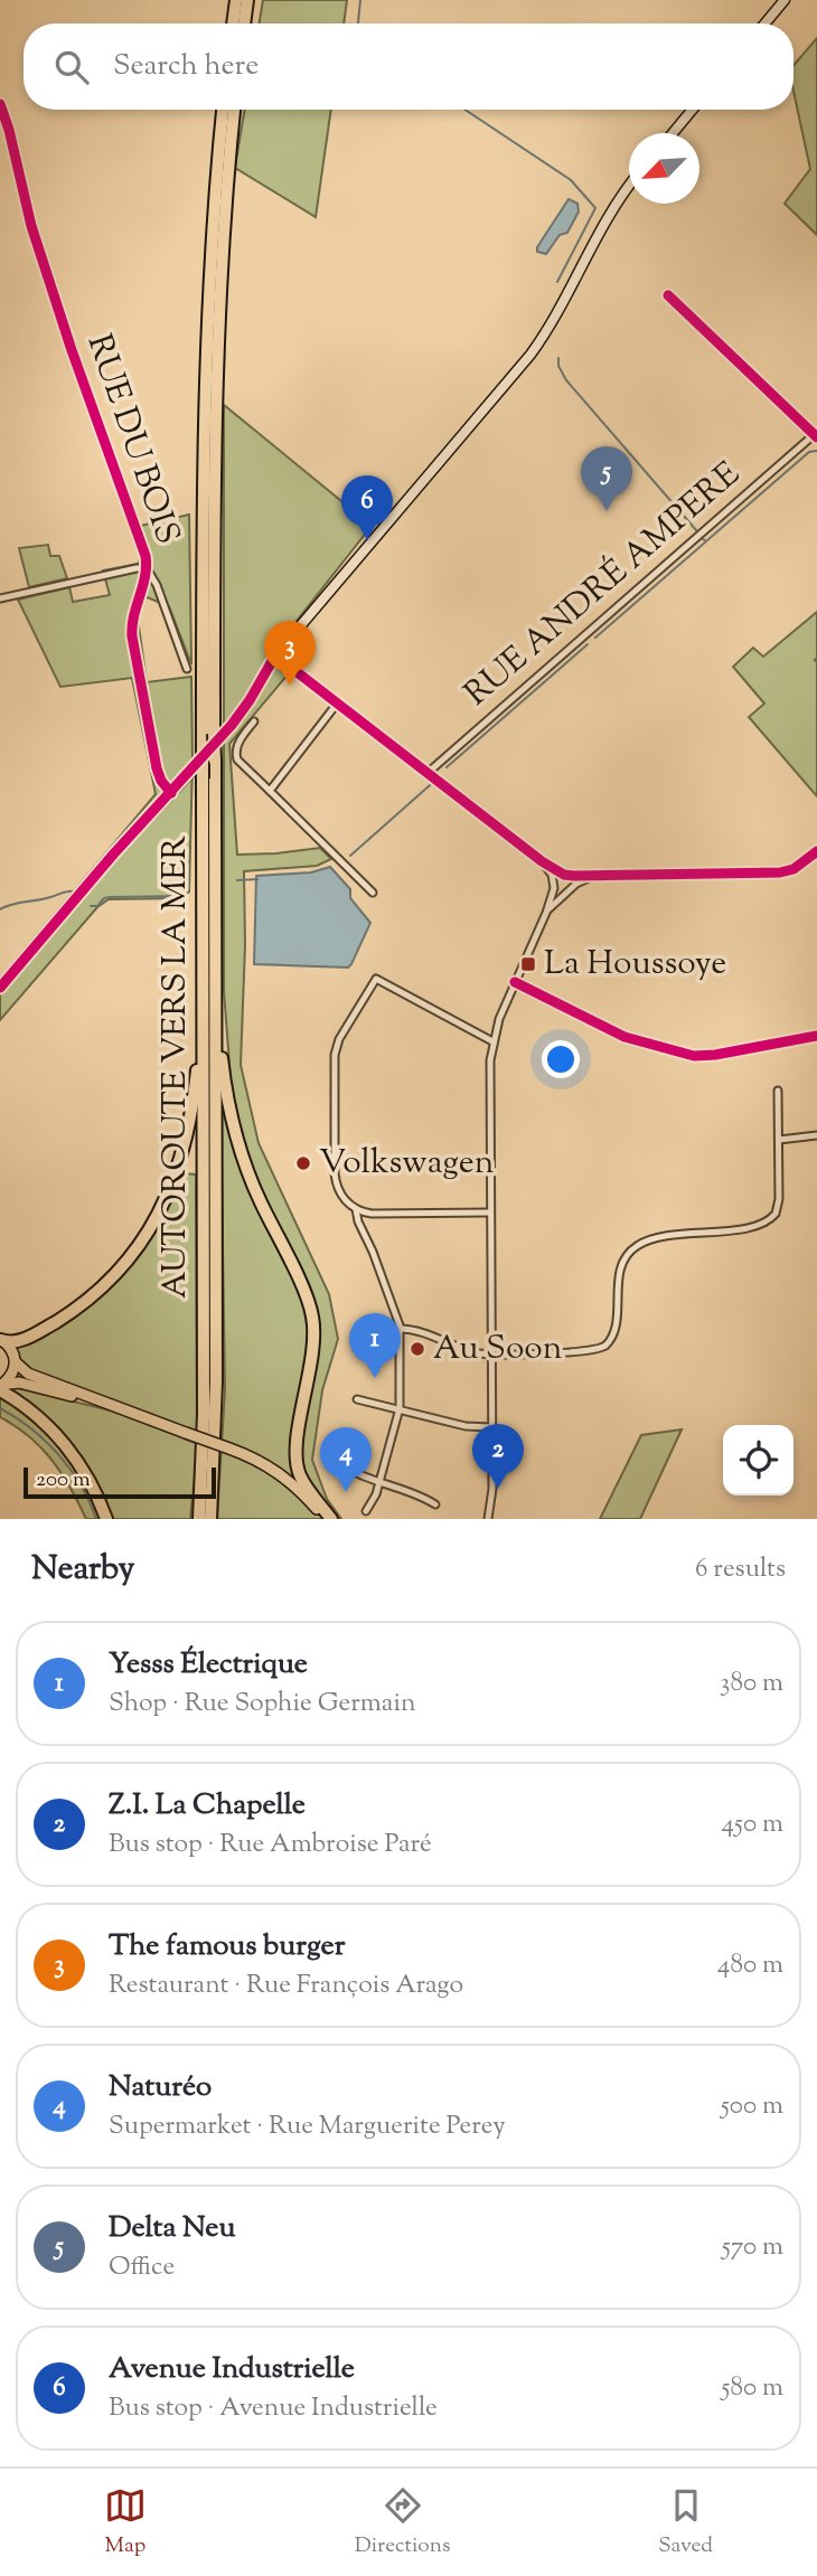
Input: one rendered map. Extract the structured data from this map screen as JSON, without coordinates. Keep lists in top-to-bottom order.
{
  "streets": {
    "highway": ["AUTOROUTE VERS LA MER"],
    "street": ["RUE DU BOIS", "RUE ANDRÉ AMPERE"]
  },
  "places": {
    "transit": ["La Houssoye"],
    "other": ["Volkswagen", "Au Soon"]
  },
  "scale_bar": "200 m",
  "north": "bottom left",
  "page": {
    "search": "Search here",
    "pins": [
      "5",
      "6",
      "3",
      "1",
      "2",
      "4"
    ],
    "scale": "200 m",
    "heading": ["Nearby", "6 results"],
    "list": [
      {
        "mark": "1",
        "name": "Yesss Électrique",
        "note": "Shop · Rue Sophie Germain",
        "value": "380 m"
      },
      {
        "mark": "2",
        "name": "Z.I. La Chapelle",
        "note": "Bus stop · Rue Ambroise Paré",
        "value": "450 m"
      },
      {
        "mark": "3",
        "name": "The famous burger",
        "note": "Restaurant · Rue François Arago",
        "value": "480 m"
      },
      {
        "mark": "4",
        "name": "Naturéo",
        "note": "Supermarket · Rue Marguerite Perey",
        "value": "500 m"
      },
      {
        "mark": "5",
        "name": "Delta Neu",
        "note": "Office",
        "value": "570 m"
      },
      {
        "mark": "6",
        "name": "Avenue Industrielle",
        "note": "Bus stop · Avenue Industrielle",
        "value": "580 m"
      }
    ],
    "nav": ["Map", "Directions", "Saved"]
  }
}
